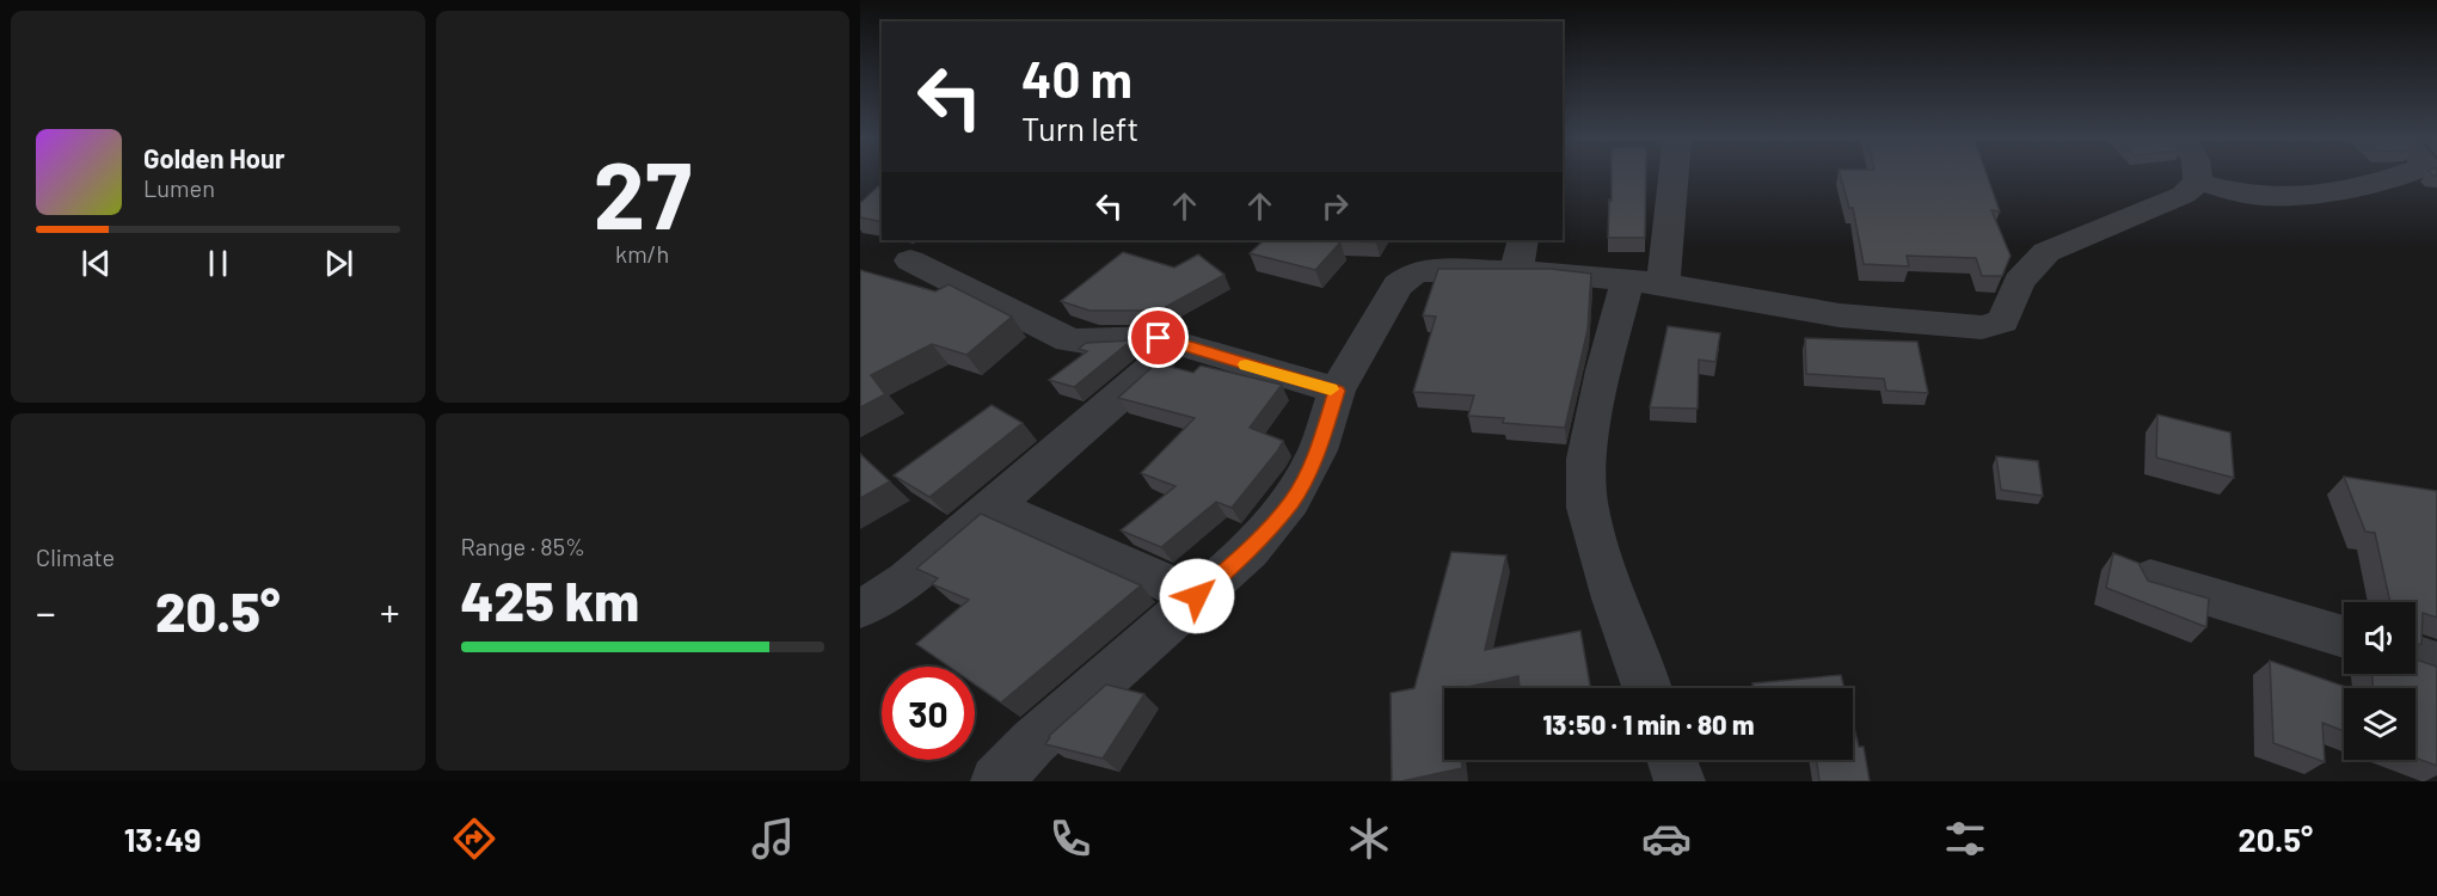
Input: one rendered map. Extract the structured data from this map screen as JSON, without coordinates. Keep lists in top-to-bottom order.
{
  "page": {
    "tile": [
      ["27", "km/h"],
      "Climate",
      ["Range · 85%", "425 km"]
    ],
    "turn": ["40 m", "Turn left"],
    "song": ["Golden Hour", "Lumen"],
    "heat": ["−", "20.5°", "+"],
    "limit": "30",
    "trip": "13:50 · 1 min · 80 m",
    "tabs": ["13:49", "20.5°"]
  }
}
